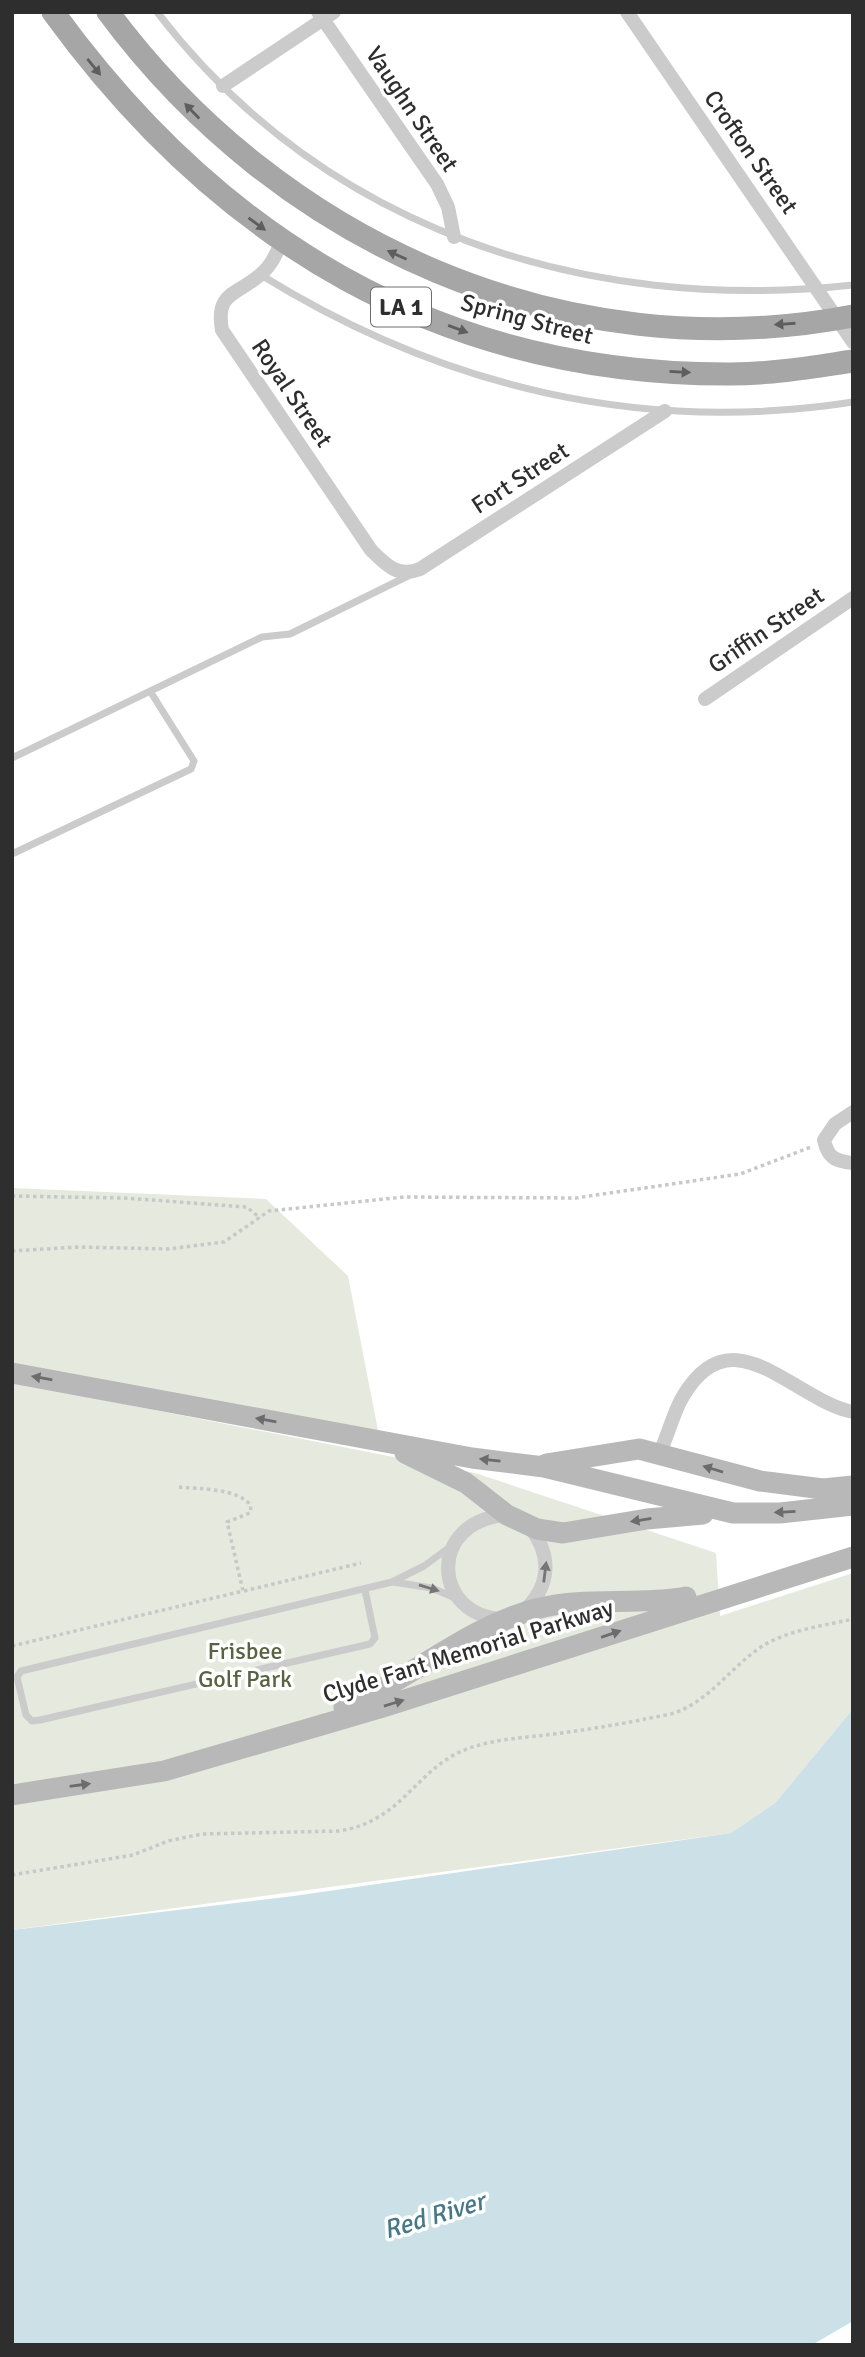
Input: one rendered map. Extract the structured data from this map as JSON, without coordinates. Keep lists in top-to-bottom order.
{
  "streets": {
    "main road": ["LA 1", "Spring Street", "Clyde Fant Memorial Parkway"],
    "street": [
      "Vaughn Street",
      "Crofton Street",
      "Royal Street",
      "Fort Street",
      "Griffin Street"
    ]
  },
  "crossings": [
    ["Crofton Street", "Spring Street"],
    ["Spring Street", "Royal Street"],
    ["Royal Street", "Fort Street"]
  ],
  "water": ["Red River"],
  "parks": ["Frisbee Golf Park"]
}
